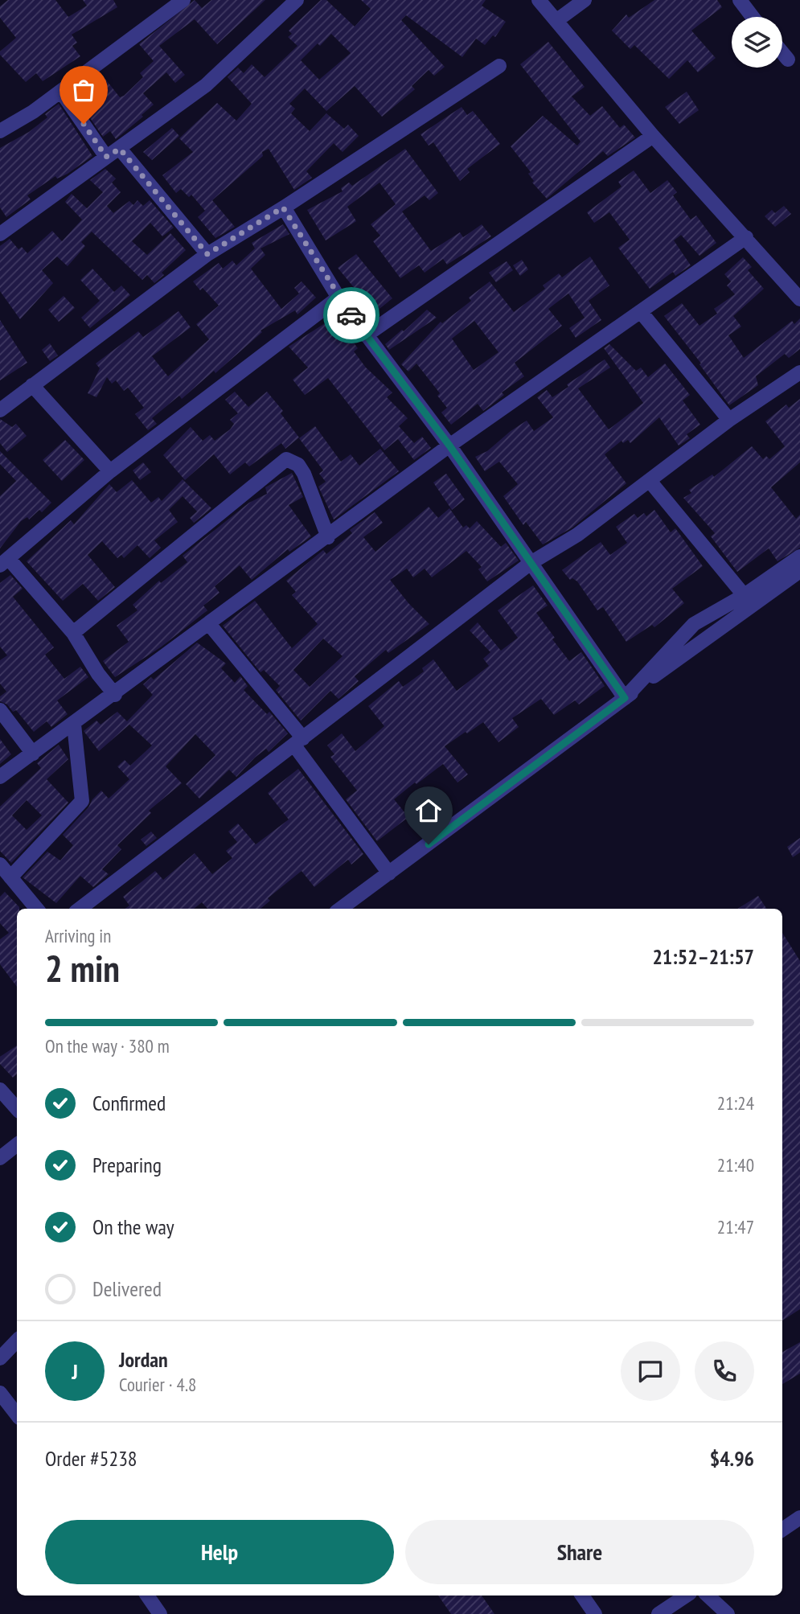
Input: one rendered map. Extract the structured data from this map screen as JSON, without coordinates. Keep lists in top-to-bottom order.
{
  "page": {
    "heading": ["2 min", "Arriving in", "21:52–21:57"],
    "panel": [
      "Jordan",
      "Courier · 4.8",
      "Order #5238",
      "$4.96"
    ],
    "bar": "On the way · 380 m",
    "list": [
      ["Confirmed", "21:24"],
      ["Preparing", "21:40"],
      ["On the way", "21:47"],
      "Delivered"
    ],
    "round": "J",
    "buttons": ["Help", "Share"]
  }
}
